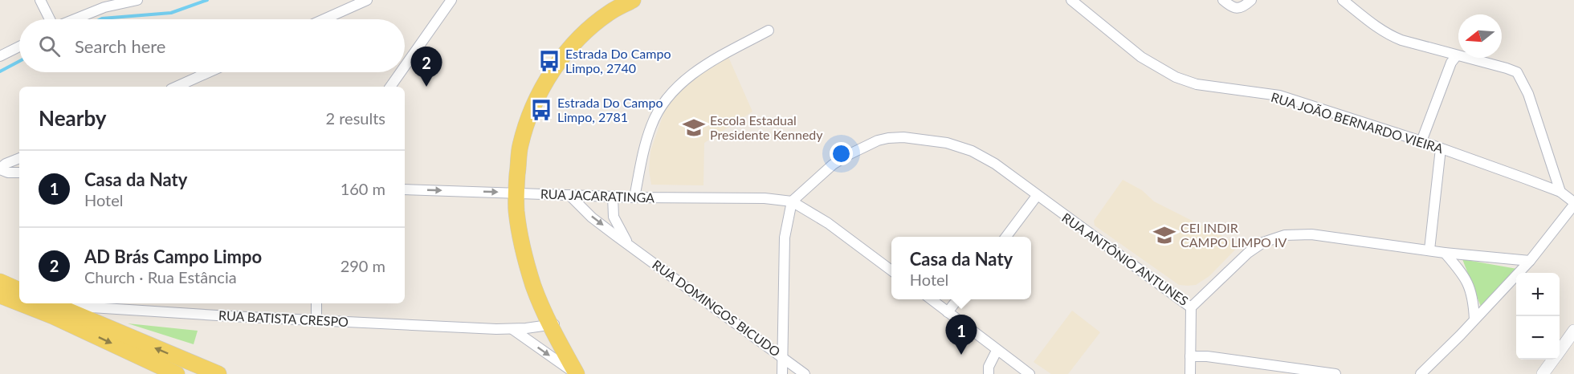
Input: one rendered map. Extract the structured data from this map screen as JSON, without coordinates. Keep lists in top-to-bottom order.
{
  "streets": {
    "street": [
      "RUA JOÃO BERNARDO VIEIRA",
      "RUA JACARATINGA",
      "RUA ANTÔNIO ANTUNES",
      "RUA DOMINGOS BICUDO",
      "RUA BATISTA CRESPO"
    ]
  },
  "crossings": [
    ["RUA JACARATINGA", "RUA ANTÔNIO ANTUNES"],
    ["RUA JACARATINGA", "RUA DOMINGOS BICUDO"]
  ],
  "places": {
    "bus stop": ["Estrada Do Campo Limpo, 2740", "Estrada Do Campo Limpo, 2781"],
    "school or university": ["Escola Estadual Presidente Kennedy", "CEI INDIR CAMPO LIMPO IV"]
  },
  "north": "left",
  "page": {
    "search": "Search here",
    "pins": ["2", "1"],
    "heading": ["Nearby", "2 results"],
    "list": [
      {
        "mark": "1",
        "name": "Casa da Naty",
        "note": "Hotel",
        "value": "160 m"
      },
      {
        "mark": "2",
        "name": "AD Brás Campo Limpo",
        "note": "Church · Rua Estância",
        "value": "290 m"
      }
    ],
    "popup": ["Casa da Naty", "Hotel"],
    "map_buttons": ["+", "−"]
  }
}
